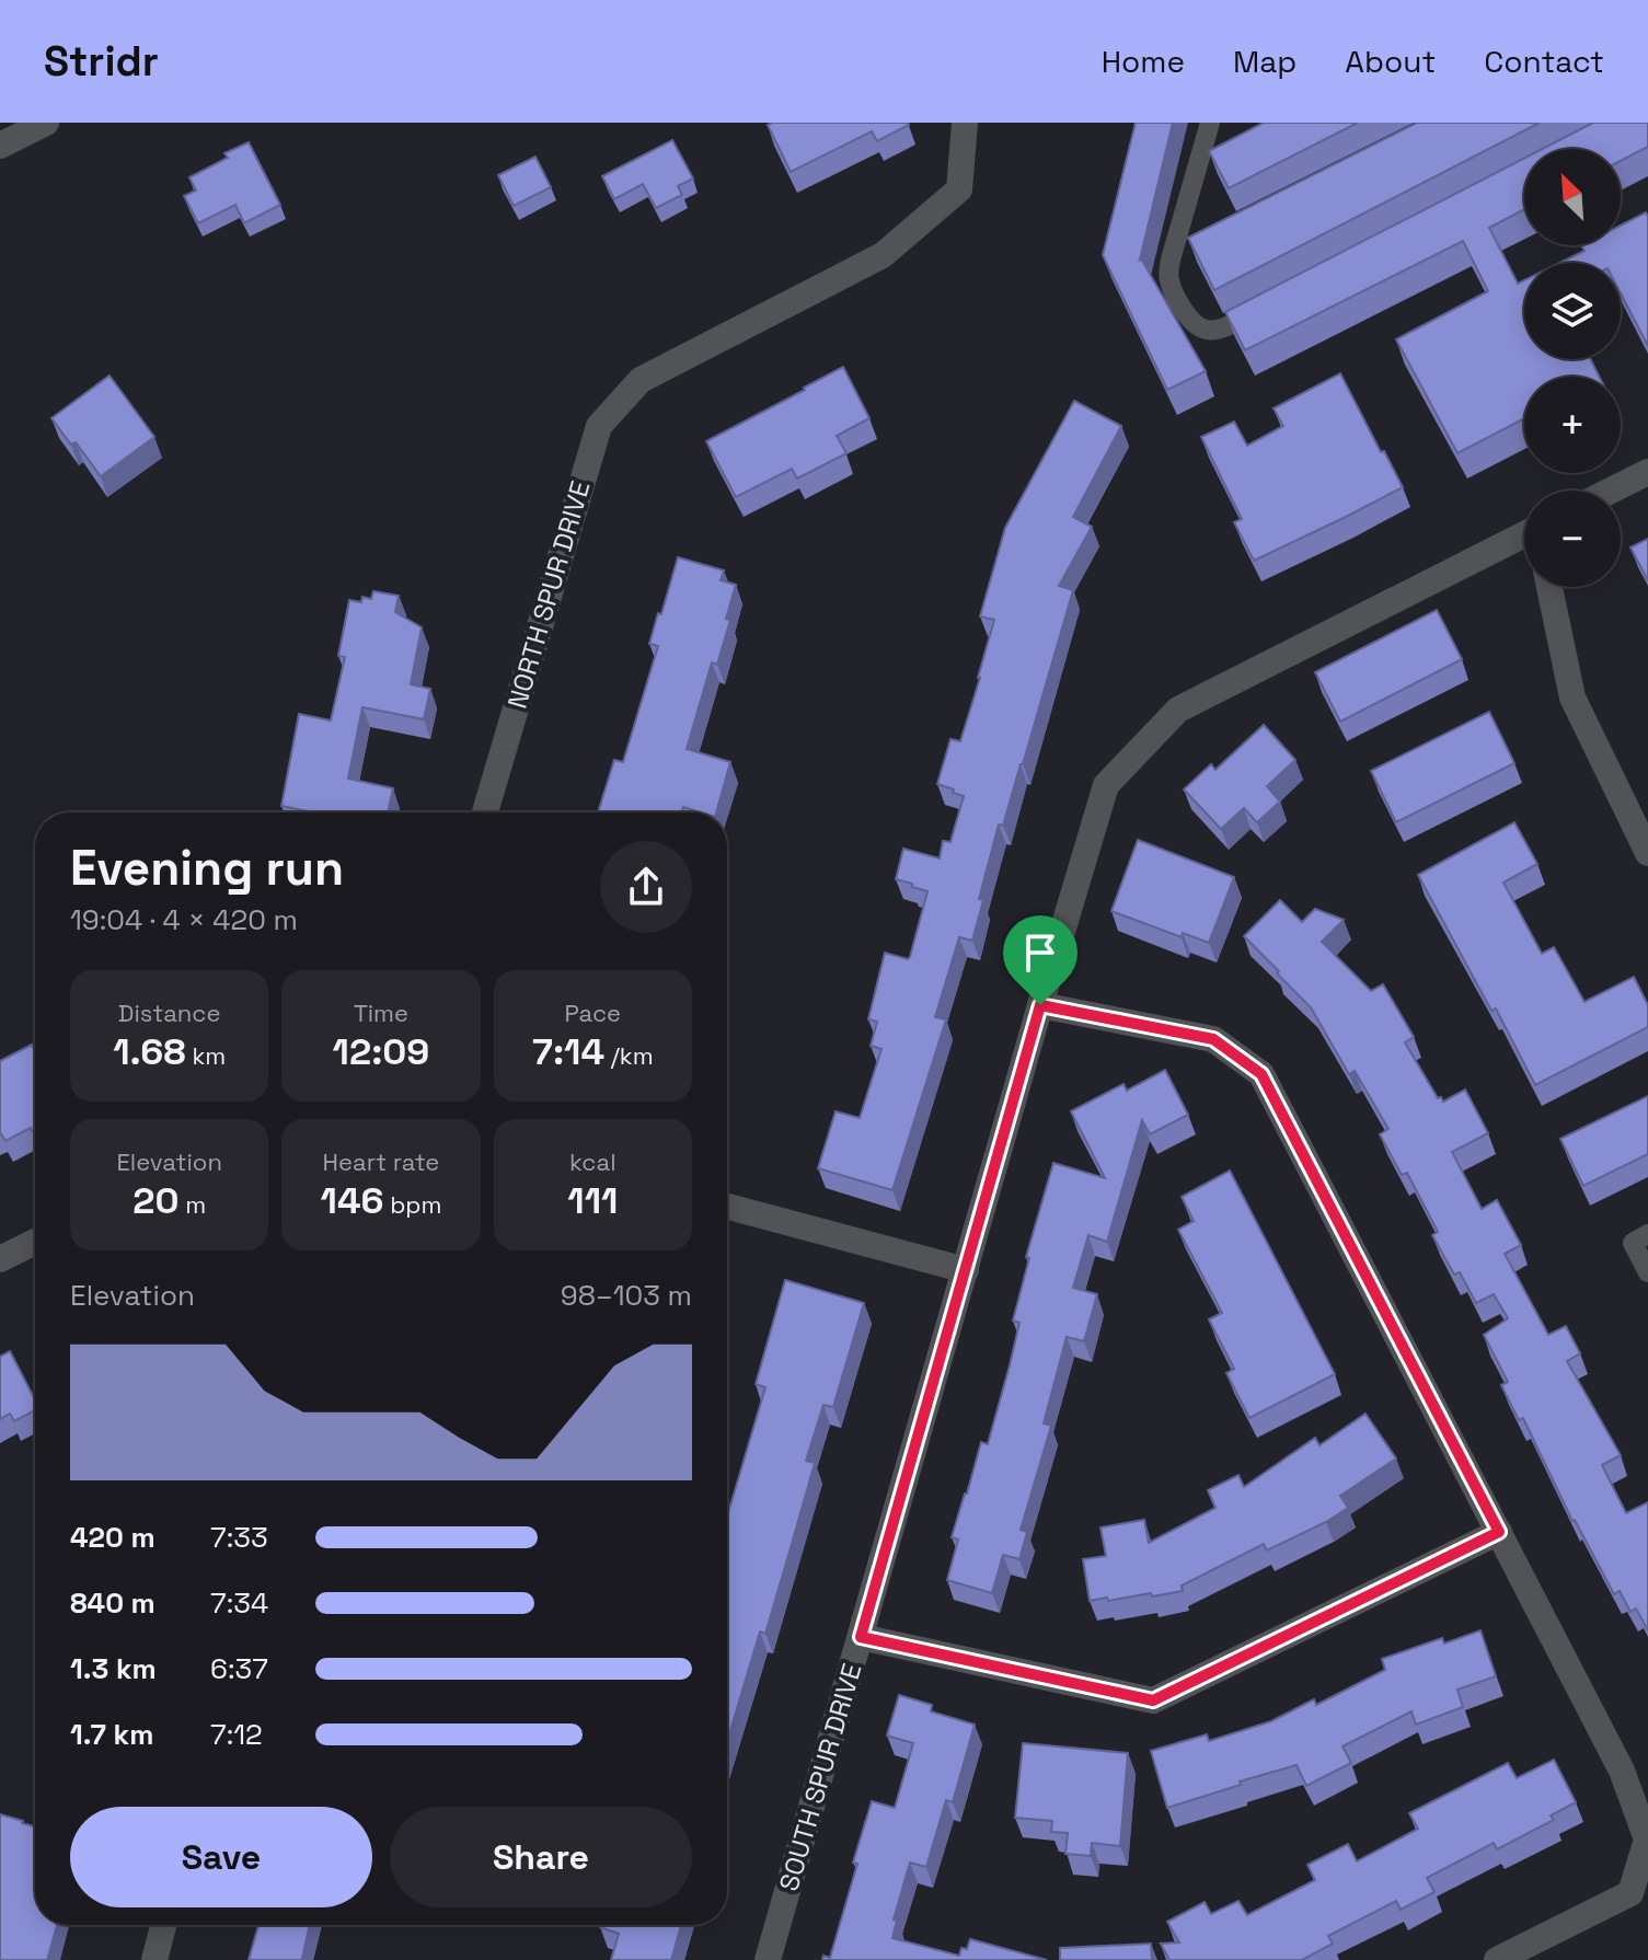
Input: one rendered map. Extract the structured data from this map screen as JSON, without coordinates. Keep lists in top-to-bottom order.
{
  "streets": {
    "street": ["NORTH SPUR DRIVE", "SOUTH SPUR DRIVE"]
  },
  "north": "top left",
  "page": {
    "header": "Stridr",
    "nav": [
      "Home",
      "Map",
      "About",
      "Contact"
    ],
    "map_buttons": ["+", "−"],
    "heading": ["Evening run", "19:04 · 4 × 420 m"],
    "stats": [
      ["Distance", "1.68 km"],
      ["Time", "12:09"],
      ["Pace", "7:14 /km"],
      ["Elevation", "20 m"],
      ["Heart rate", "146 bpm"],
      ["kcal", "111"]
    ],
    "chart": ["Elevation", "98–103 m"],
    "list": [
      {
        "name": "420 m",
        "note": "7:33"
      },
      {
        "name": "840 m",
        "note": "7:34"
      },
      {
        "name": "1.3 km",
        "note": "6:37"
      },
      {
        "name": "1.7 km",
        "note": "7:12"
      }
    ],
    "buttons": ["Save", "Share"]
  }
}
